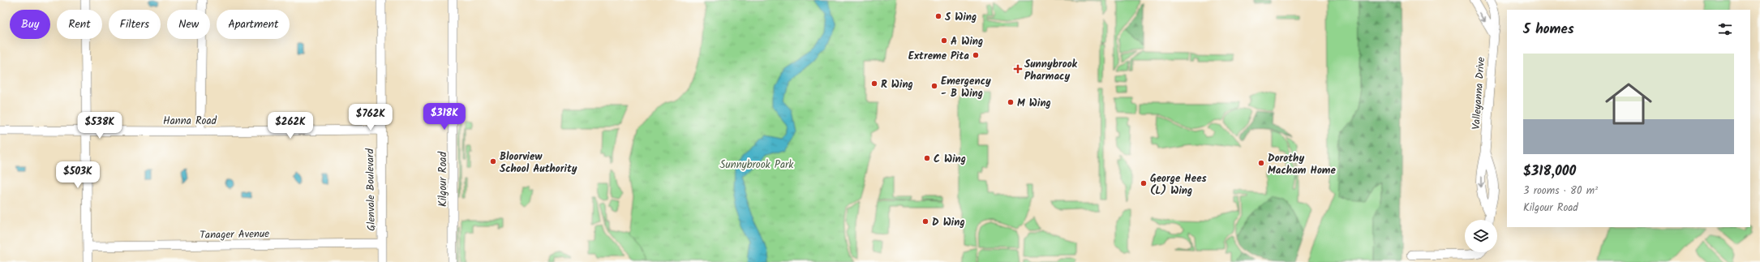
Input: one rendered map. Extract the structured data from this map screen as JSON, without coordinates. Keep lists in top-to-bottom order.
{
  "streets": {
    "street": [
      "Valleyanna Drive",
      "Hanna Road",
      "Kilgour Road",
      "Glenvale Boulevard",
      "Tanager Avenue"
    ]
  },
  "crossings": [
    ["Hanna Road", "Glenvale Boulevard"],
    ["Glenvale Boulevard", "Tanager Avenue"]
  ],
  "parks": ["Sunnybrook Park"],
  "places": {
    "other": [
      "S Wing",
      "A Wing",
      "Extreme Pita",
      "R Wing",
      "Emergency - B Wing",
      "M Wing",
      "C Wing",
      "Bloorview School Authority",
      "Dorothy Macham Home",
      "George Hees (L) Wing",
      "D Wing"
    ],
    "health": ["Sunnybrook Pharmacy"]
  },
  "page": {
    "chip": [
      "Buy",
      "Rent",
      "Filters",
      "New",
      "Apartment"
    ],
    "heading": "5 homes",
    "list": [
      {
        "name": "$318,000",
        "note": "3 rooms · 80 m² · Kilgour Road"
      }
    ],
    "price": [
      "$318K",
      "$762K",
      "$538K",
      "$262K",
      "$503K"
    ]
  }
}
